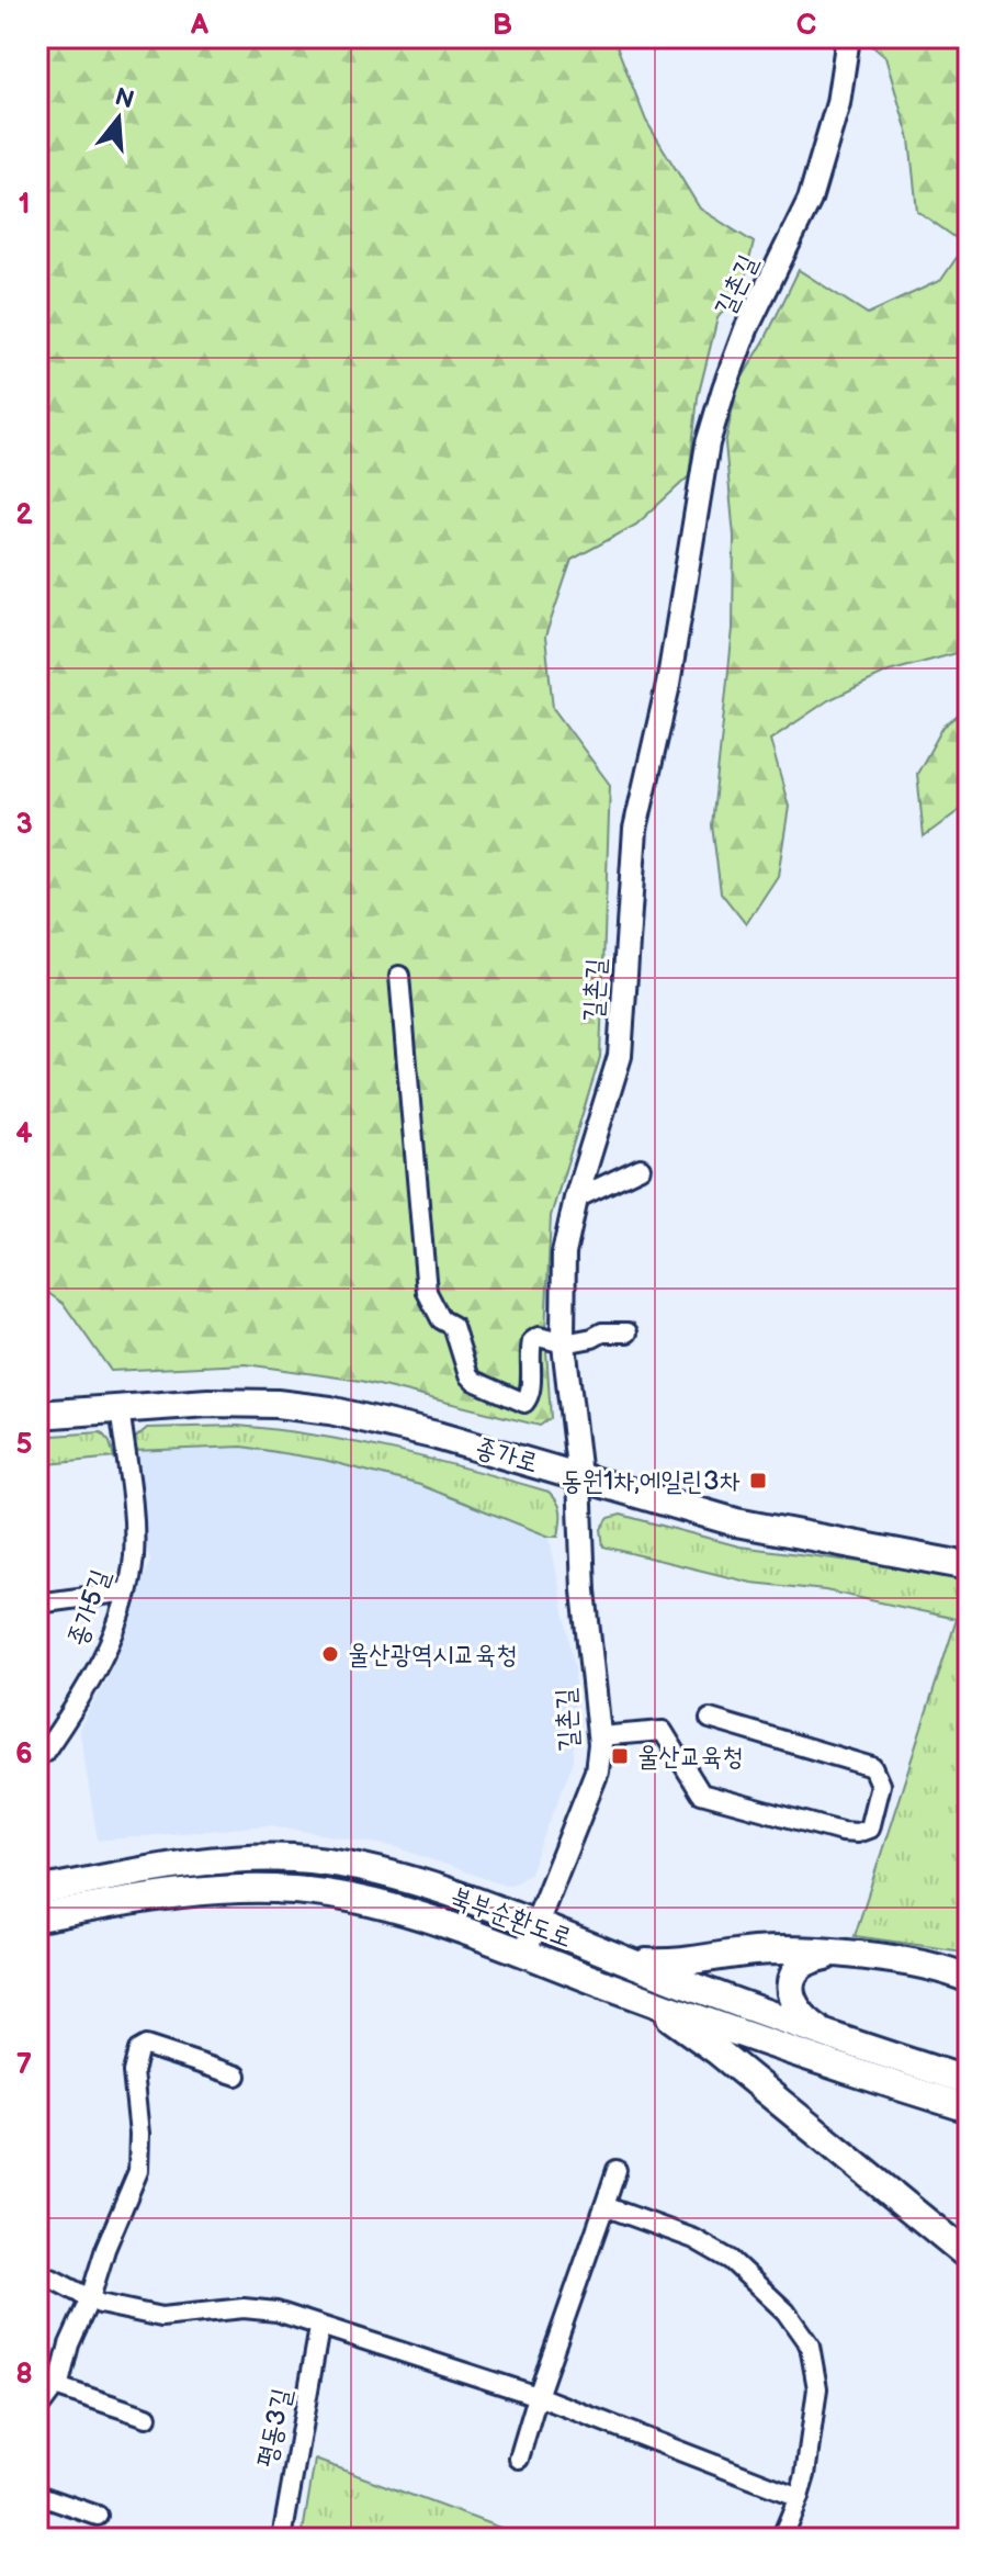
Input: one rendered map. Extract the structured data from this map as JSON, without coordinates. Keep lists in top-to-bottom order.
{
  "streets": {
    "main road": ["종가로", "북부순환도로"],
    "street": ["길촌길", "종가5길", "평동3길"]
  },
  "crossings": [
    ["길촌길", "종가로"],
    ["길촌길", "북부순환도로"],
    ["종가로", "종가5길"]
  ],
  "places": {
    "transit": ["동원1차,에일린3차", "울산교육청"],
    "other": ["울산광역시교육청"]
  },
  "north": "top",
  "grid": {
    "columns": ["A", "B", "C"],
    "rows": [
      "1",
      "2",
      "3",
      "4",
      "5",
      "6",
      "7",
      "8"
    ]
  }
}
